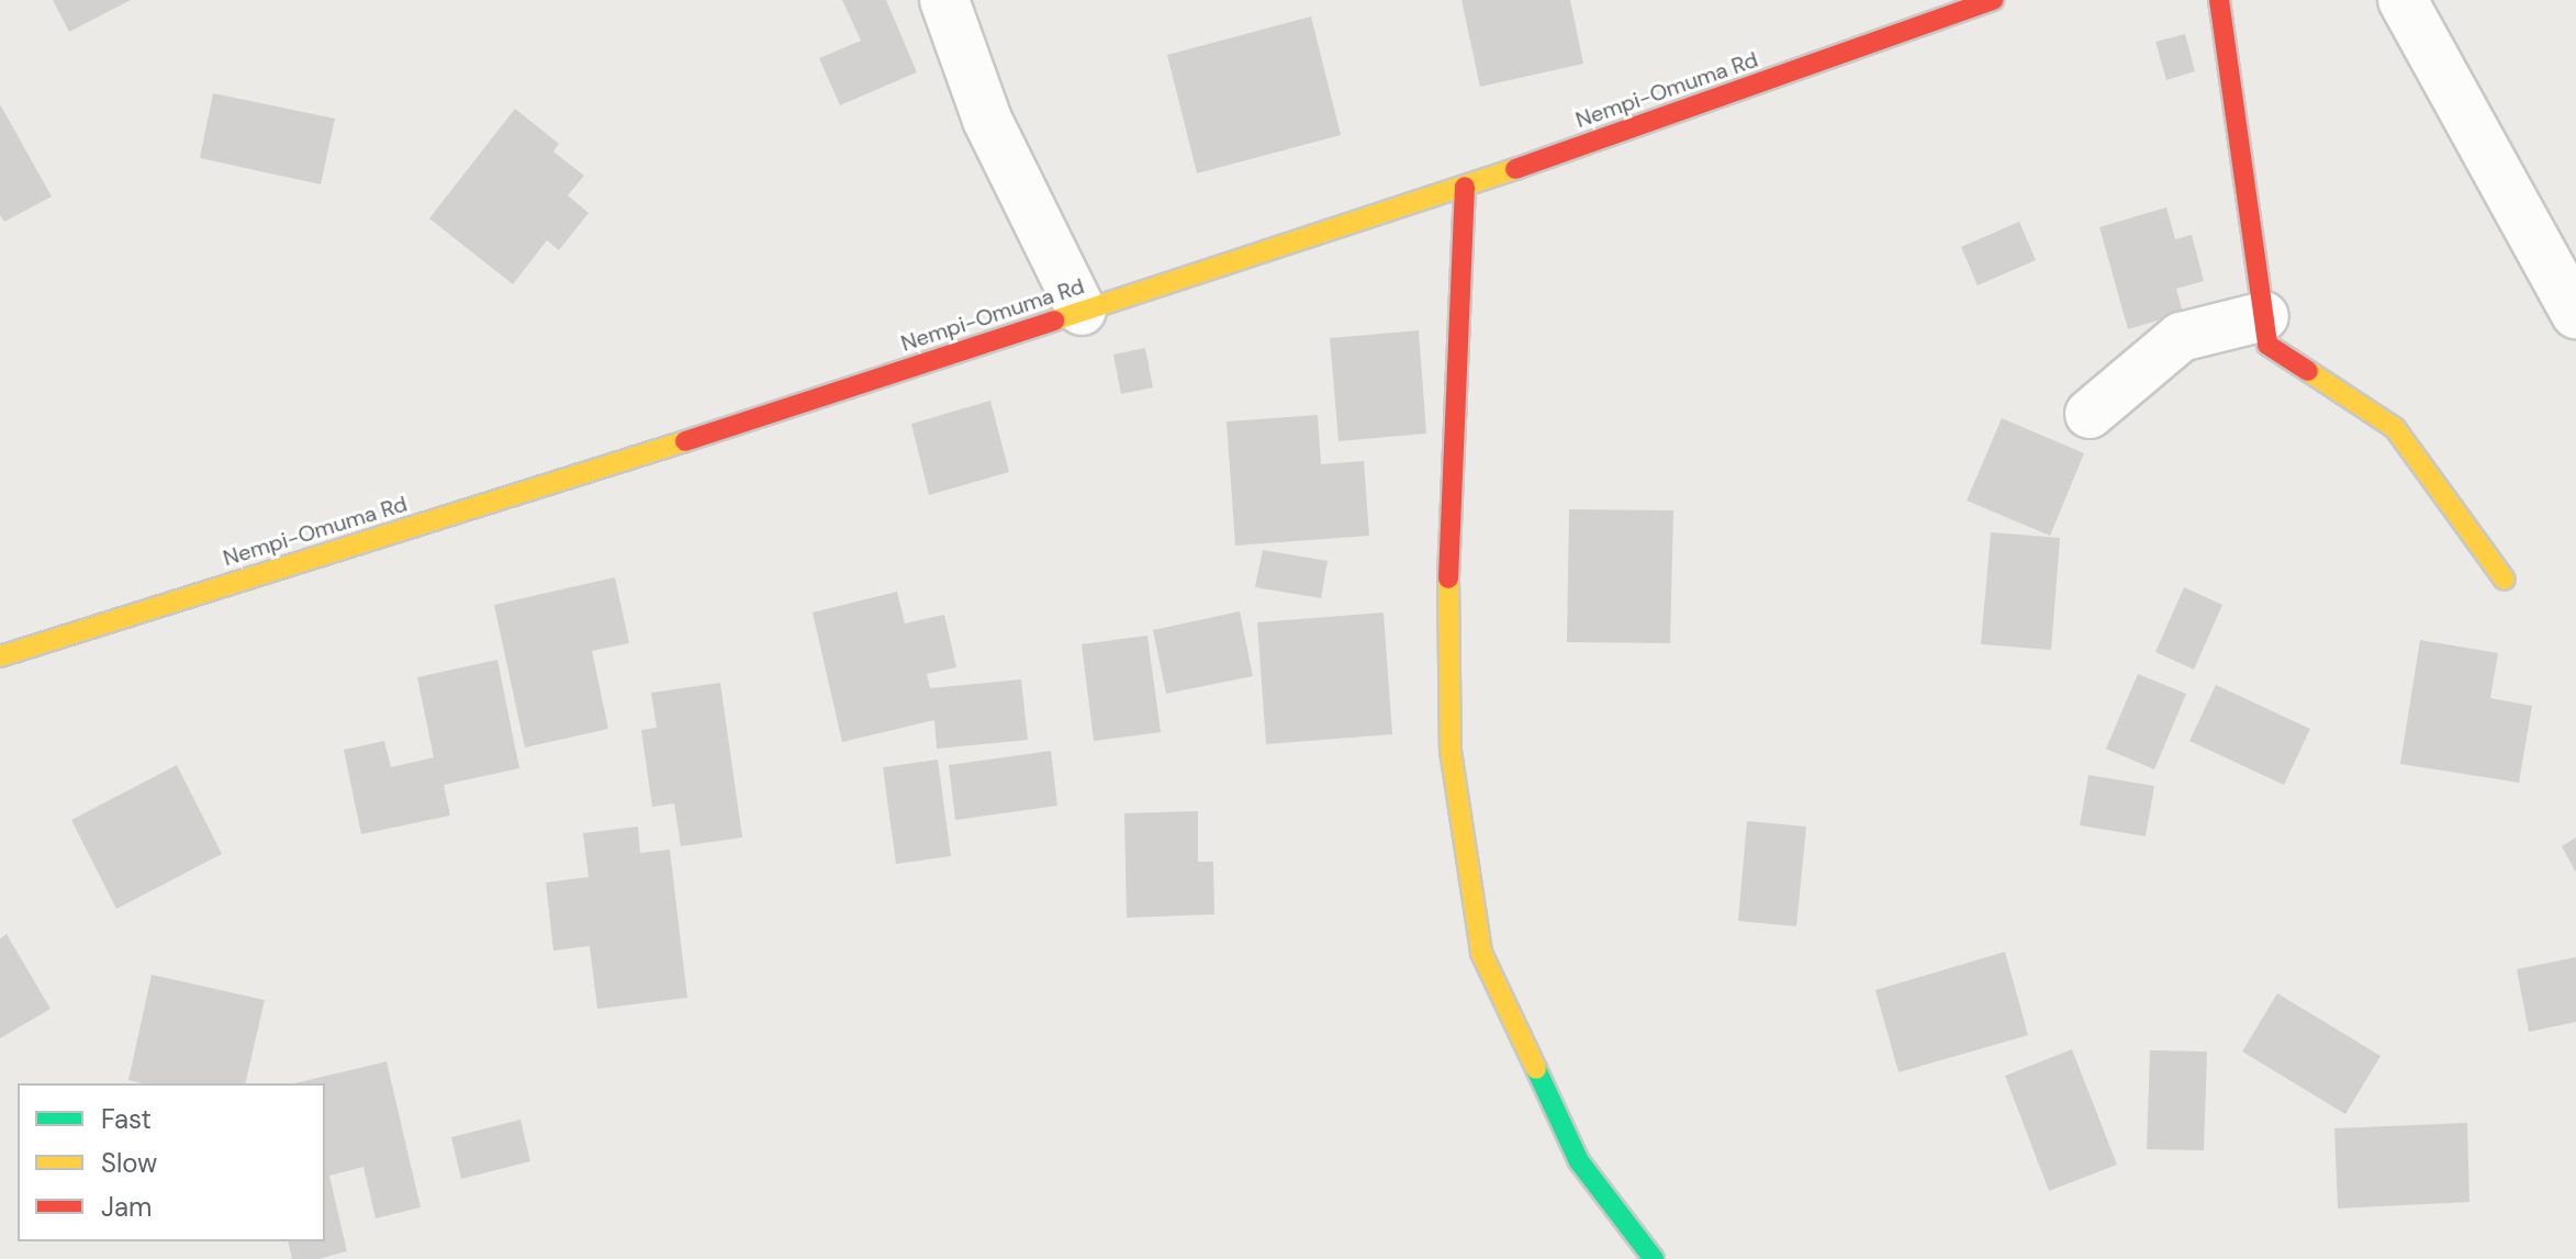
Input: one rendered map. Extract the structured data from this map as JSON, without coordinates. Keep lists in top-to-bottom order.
{
  "streets": {
    "street": ["Nempi-Omuma Rd"]
  },
  "legend": ["Fast", "Slow", "Jam"]
}
